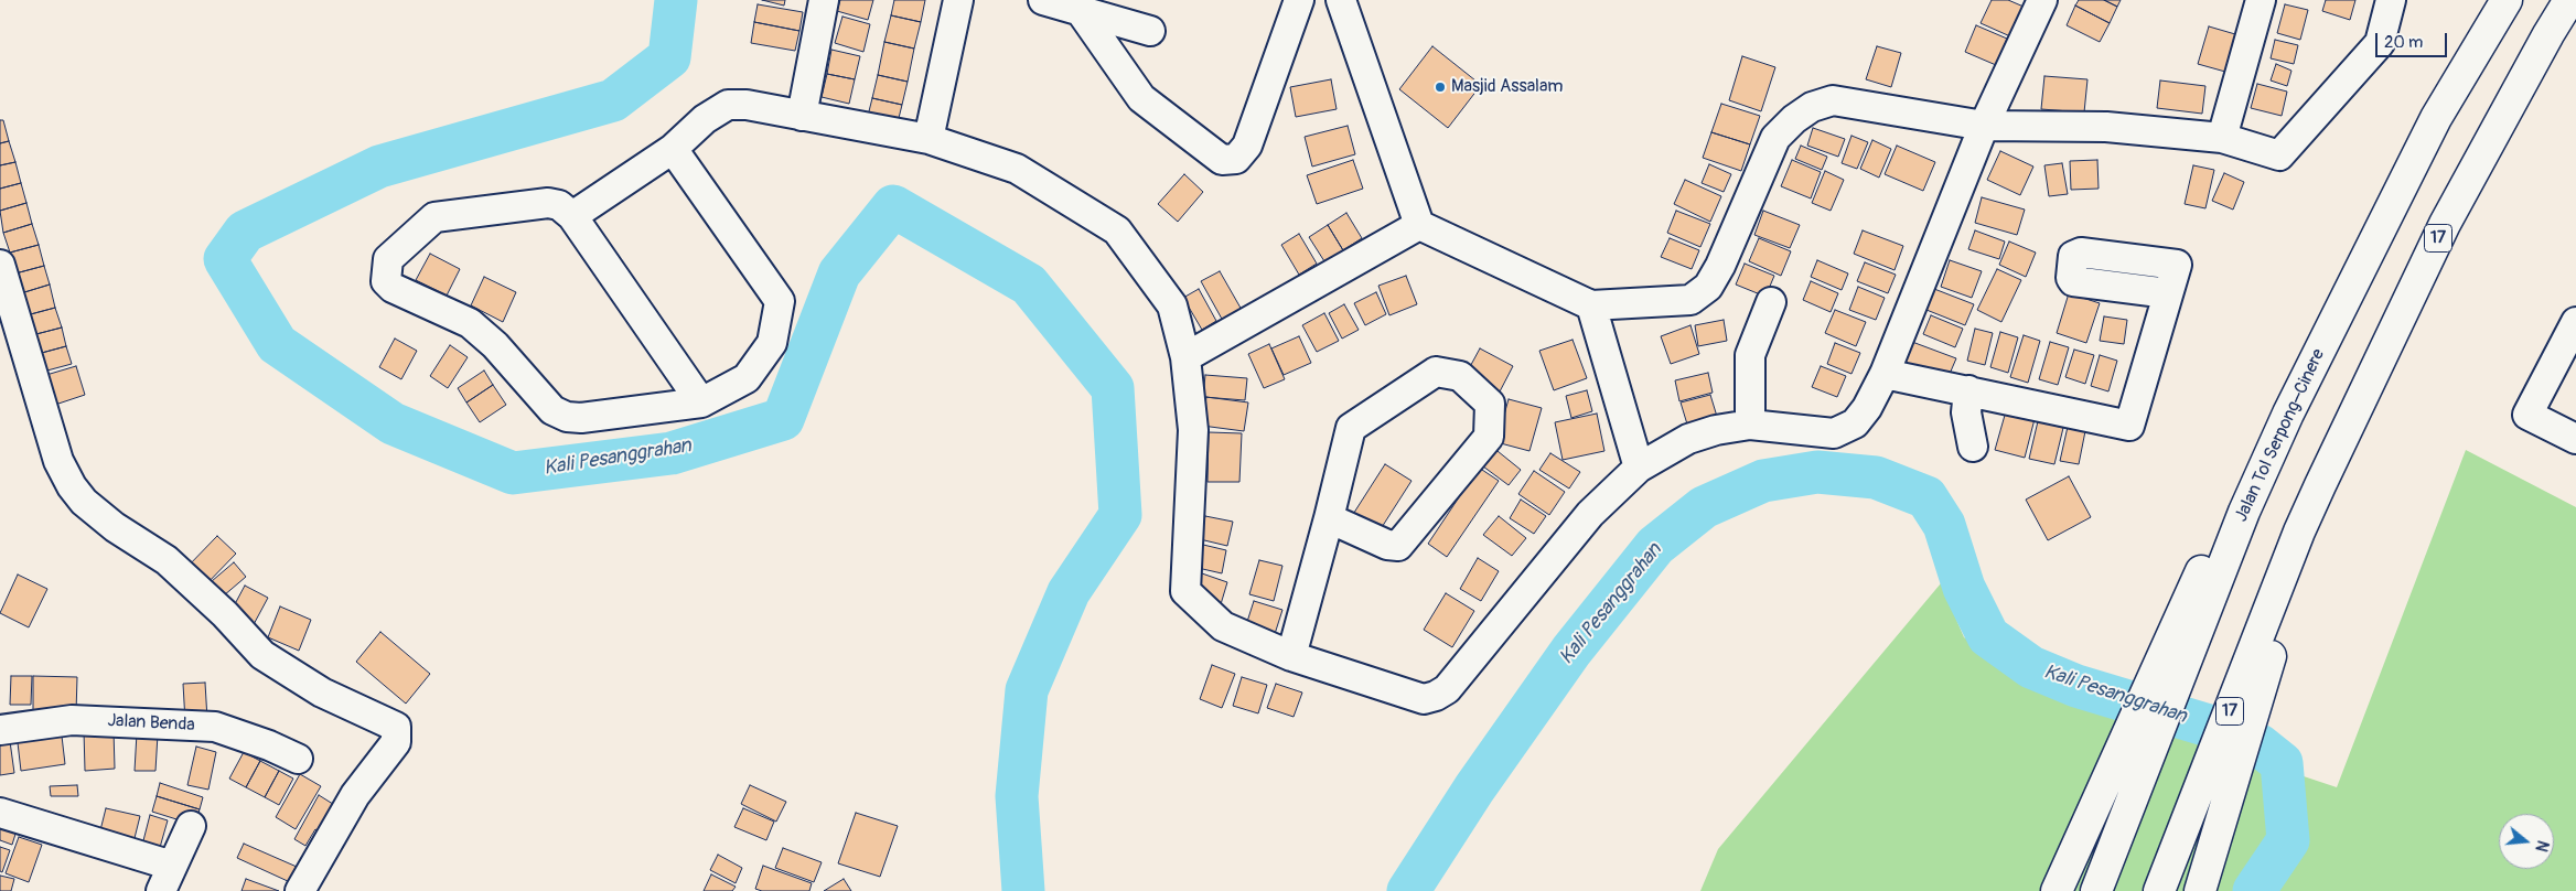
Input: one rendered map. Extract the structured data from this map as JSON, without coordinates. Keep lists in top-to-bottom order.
{
  "streets": {
    "highway": ["17", "Jalan Tol Serpong–Cinere"],
    "street": ["Jalan Benda"]
  },
  "water": ["Kali Pesanggrahan"],
  "places": ["Masjid Assalam"],
  "scale_bar": "20 m",
  "north": "right"
}
